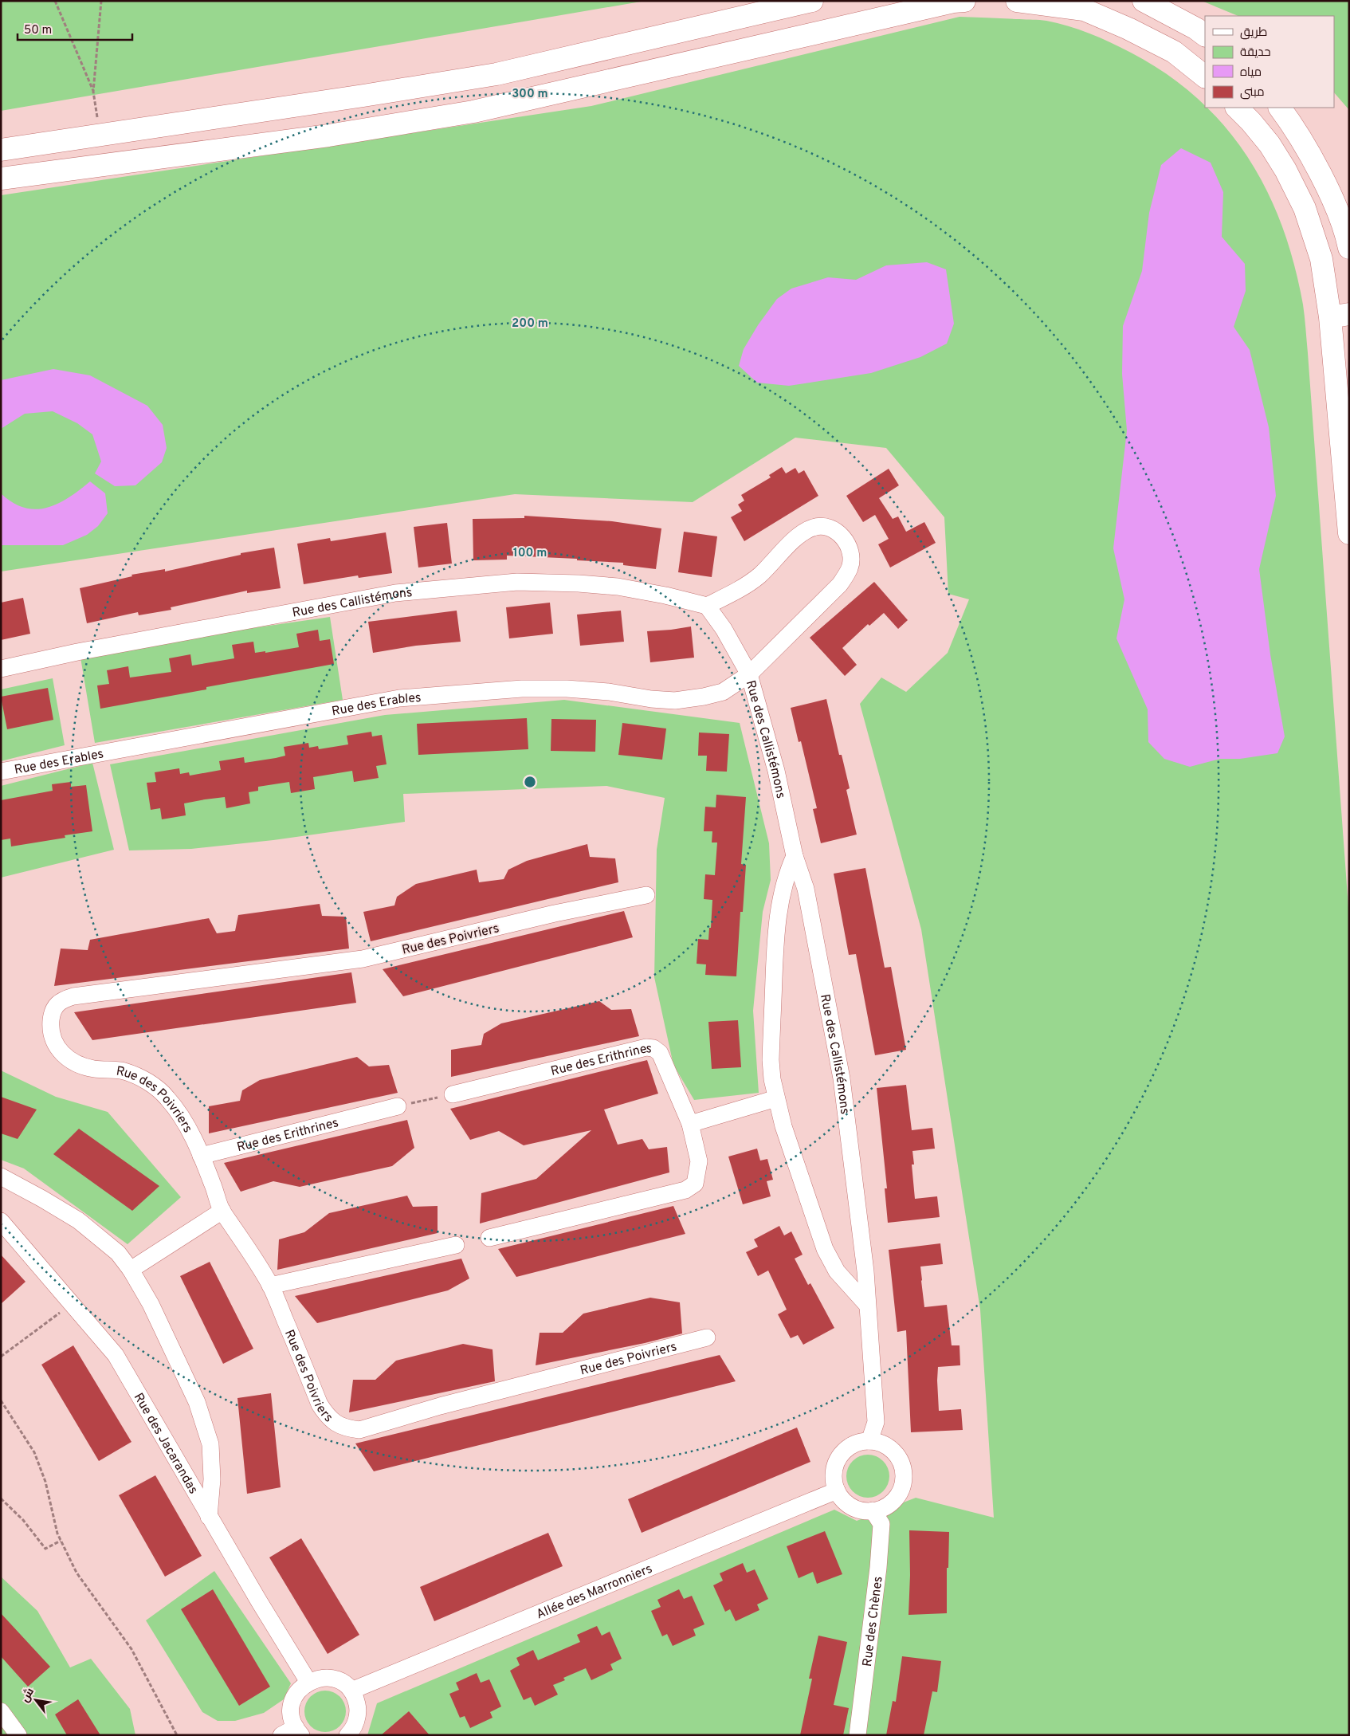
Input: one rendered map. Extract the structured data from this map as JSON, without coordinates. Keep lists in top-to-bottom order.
{
  "streets": {
    "street": [
      "Rue des Callistémons",
      "Rue des Erables",
      "Rue des Poivriers",
      "Rue des Erithrines",
      "Rue des Jacarandas",
      "Allée des Marronniers",
      "Rue des Chènes"
    ]
  },
  "crossings": [
    ["Rue des Callistémons", "Rue des Erables"],
    ["Rue des Callistémons", "Allée des Marronniers"],
    ["Rue des Callistémons", "Rue des Chènes"],
    ["Rue des Poivriers", "Rue des Erithrines"],
    ["Allée des Marronniers", "Rue des Chènes"]
  ],
  "legend": [
    "طريق",
    "حديقة",
    "مياه",
    "مبنى"
  ],
  "scale_bar": "50 m",
  "north": "top left",
  "rings": ["300 m", "200 m", "100 m"]
}
